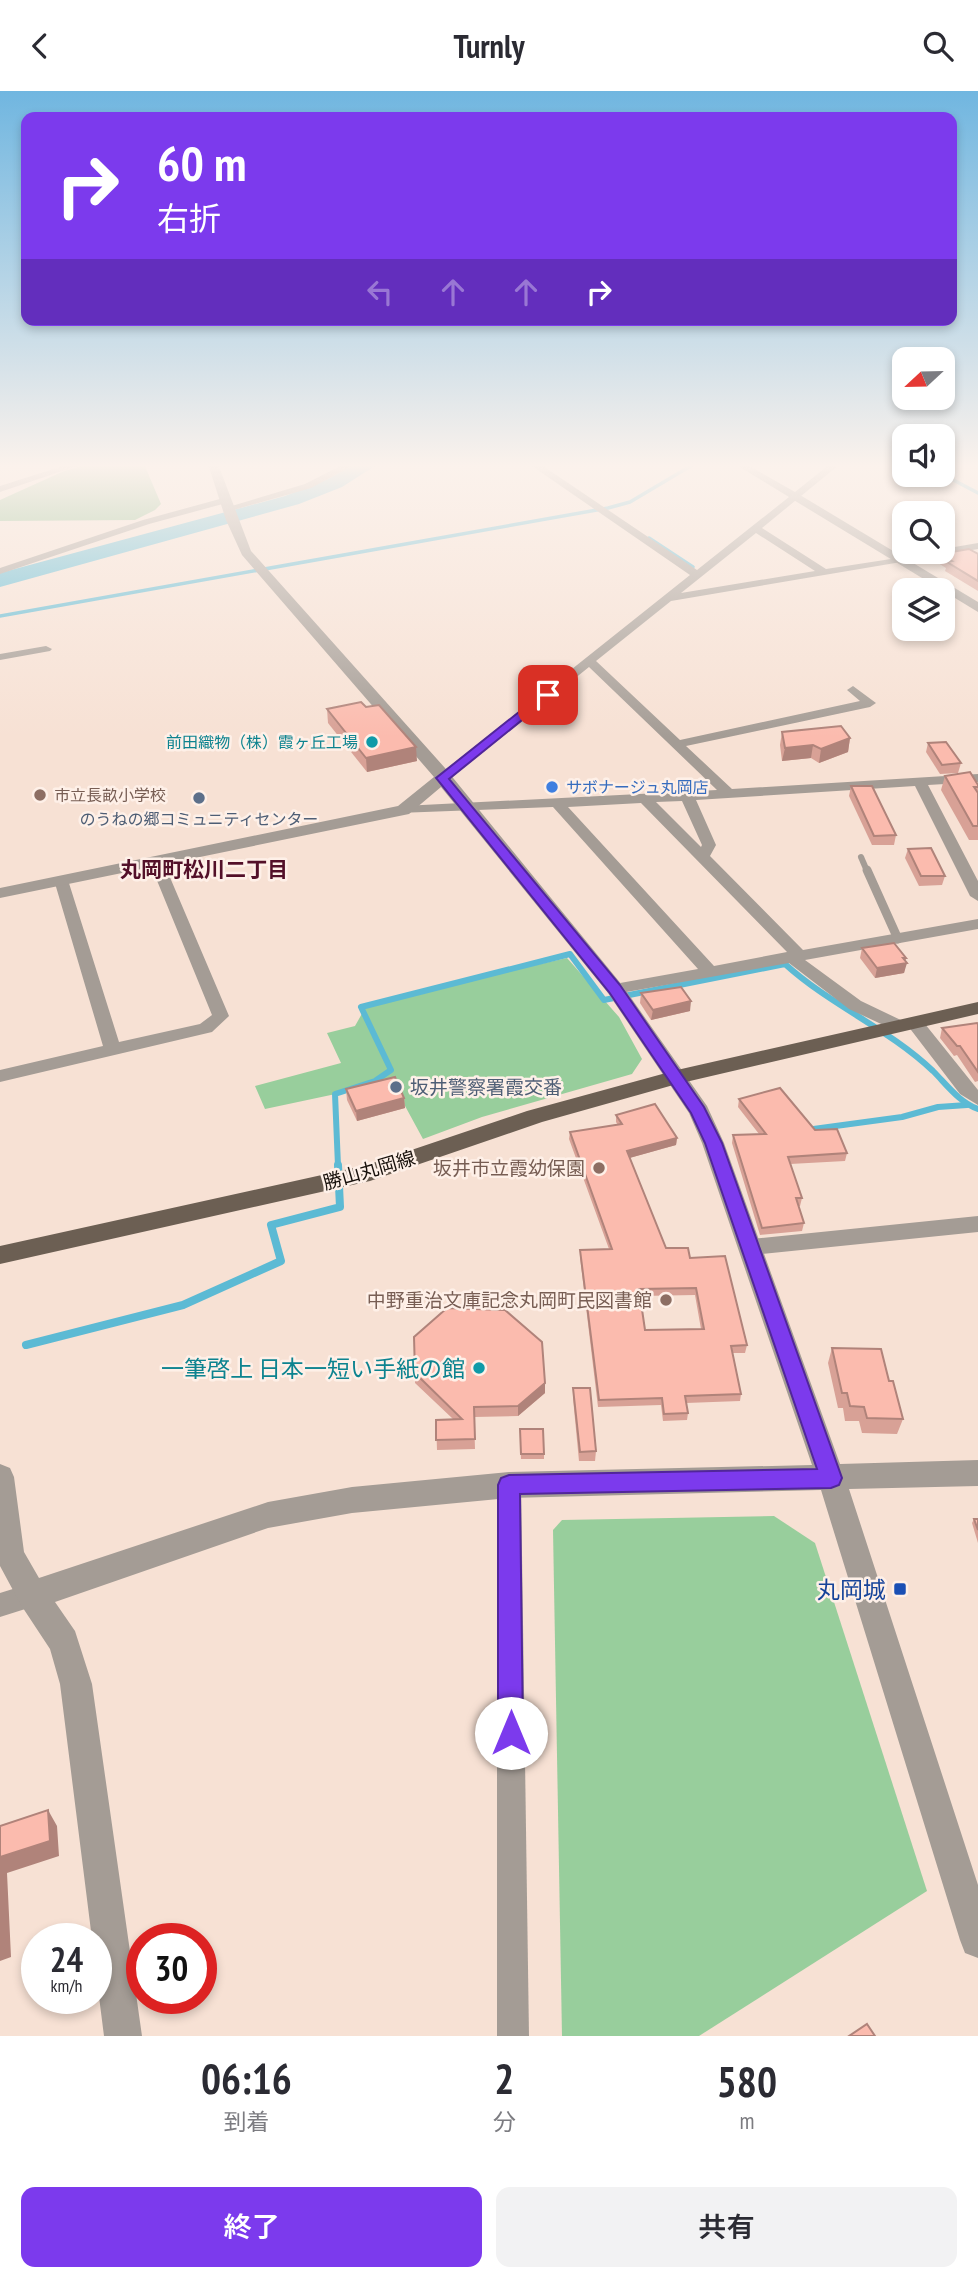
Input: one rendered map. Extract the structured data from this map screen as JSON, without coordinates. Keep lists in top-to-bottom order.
{
  "streets": {
    "main road": ["勝山丸岡線"]
  },
  "districts": ["丸岡町松川二丁目"],
  "places": {
    "other": [
      "前田織物（株）霞ヶ丘工場",
      "サボナージュ丸岡店",
      "市立長畝小学校",
      "のうねの郷コミュニティセンター",
      "坂井警察署霞交番",
      "坂井市立霞幼保園",
      "中野重治文庫記念丸岡町民図書館",
      "一筆啓上 日本一短い手紙の館"
    ],
    "transit": ["丸岡城"]
  },
  "north": "left",
  "page": {
    "header": "Turnly",
    "turn": ["60 m", "右折"],
    "speed": "24 km/h",
    "limit": "30",
    "eta": [
      "06:16",
      "到着",
      "2",
      "分",
      "580",
      "m"
    ],
    "buttons": ["終了", "共有"]
  }
}
